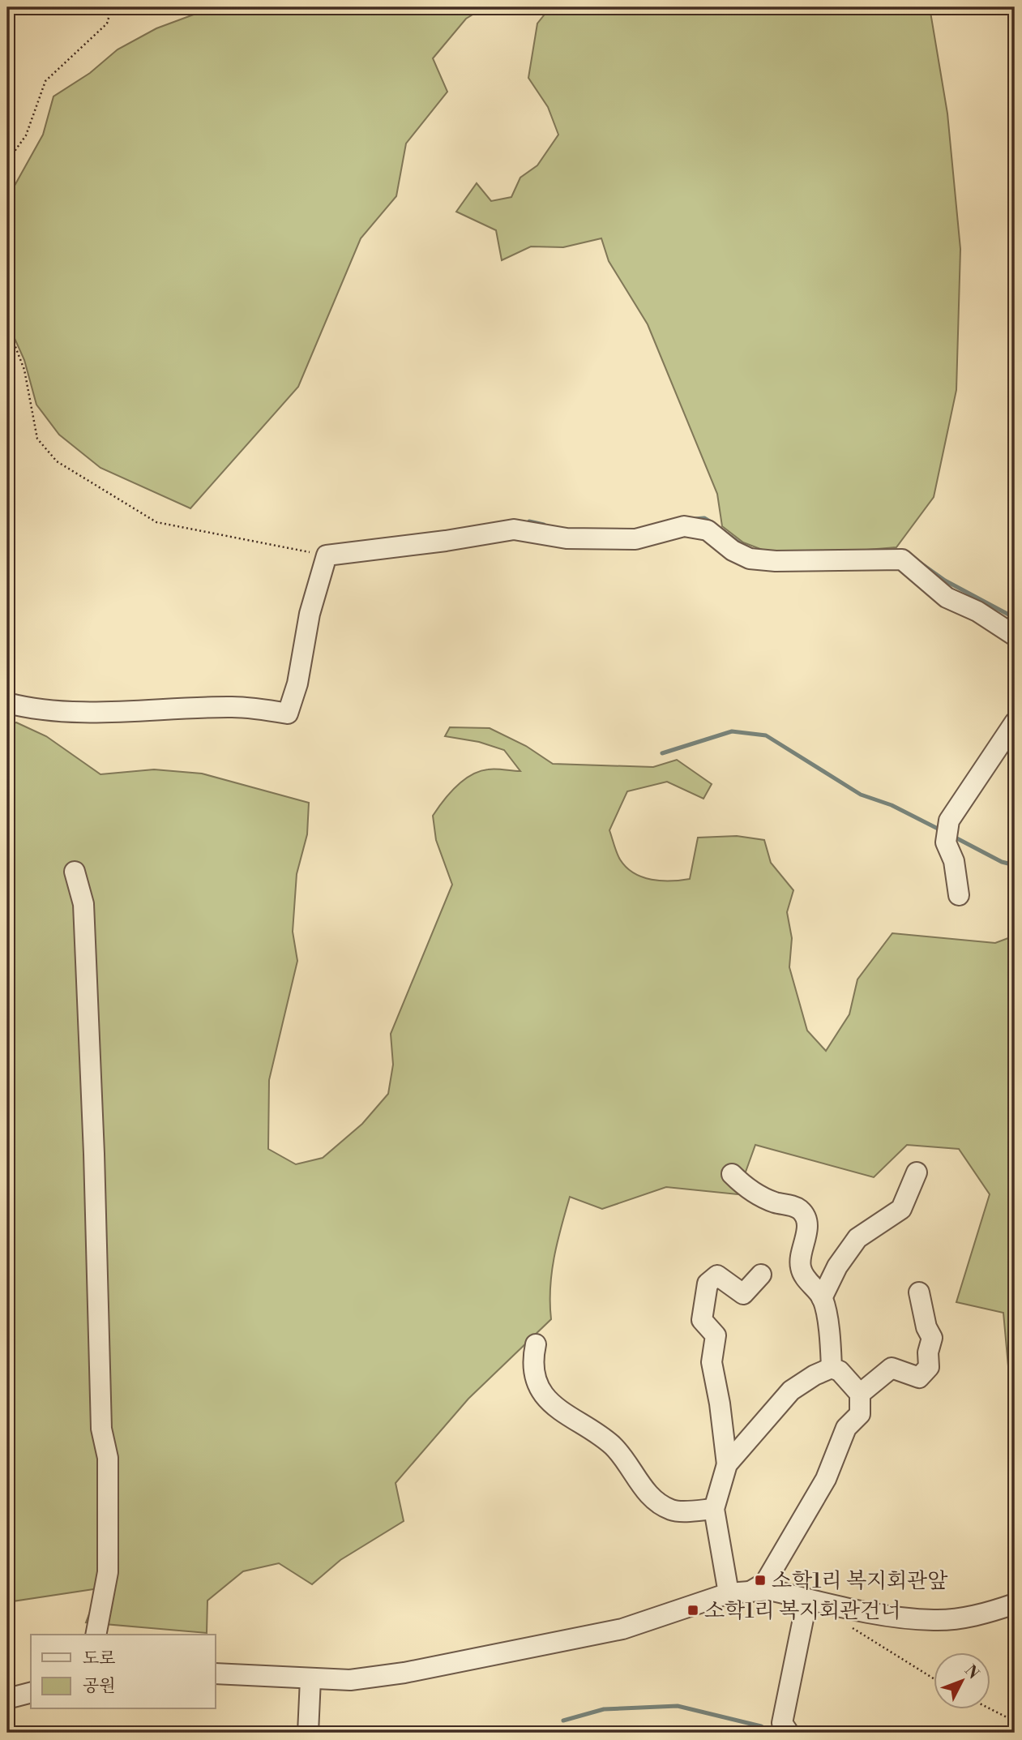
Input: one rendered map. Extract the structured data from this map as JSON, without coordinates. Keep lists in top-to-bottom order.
{
  "places": {
    "transit": ["소학1리 복지회관앞", "소학1리 복지회관건너"]
  },
  "legend": ["도로", "공원"],
  "north": "top right"
}
